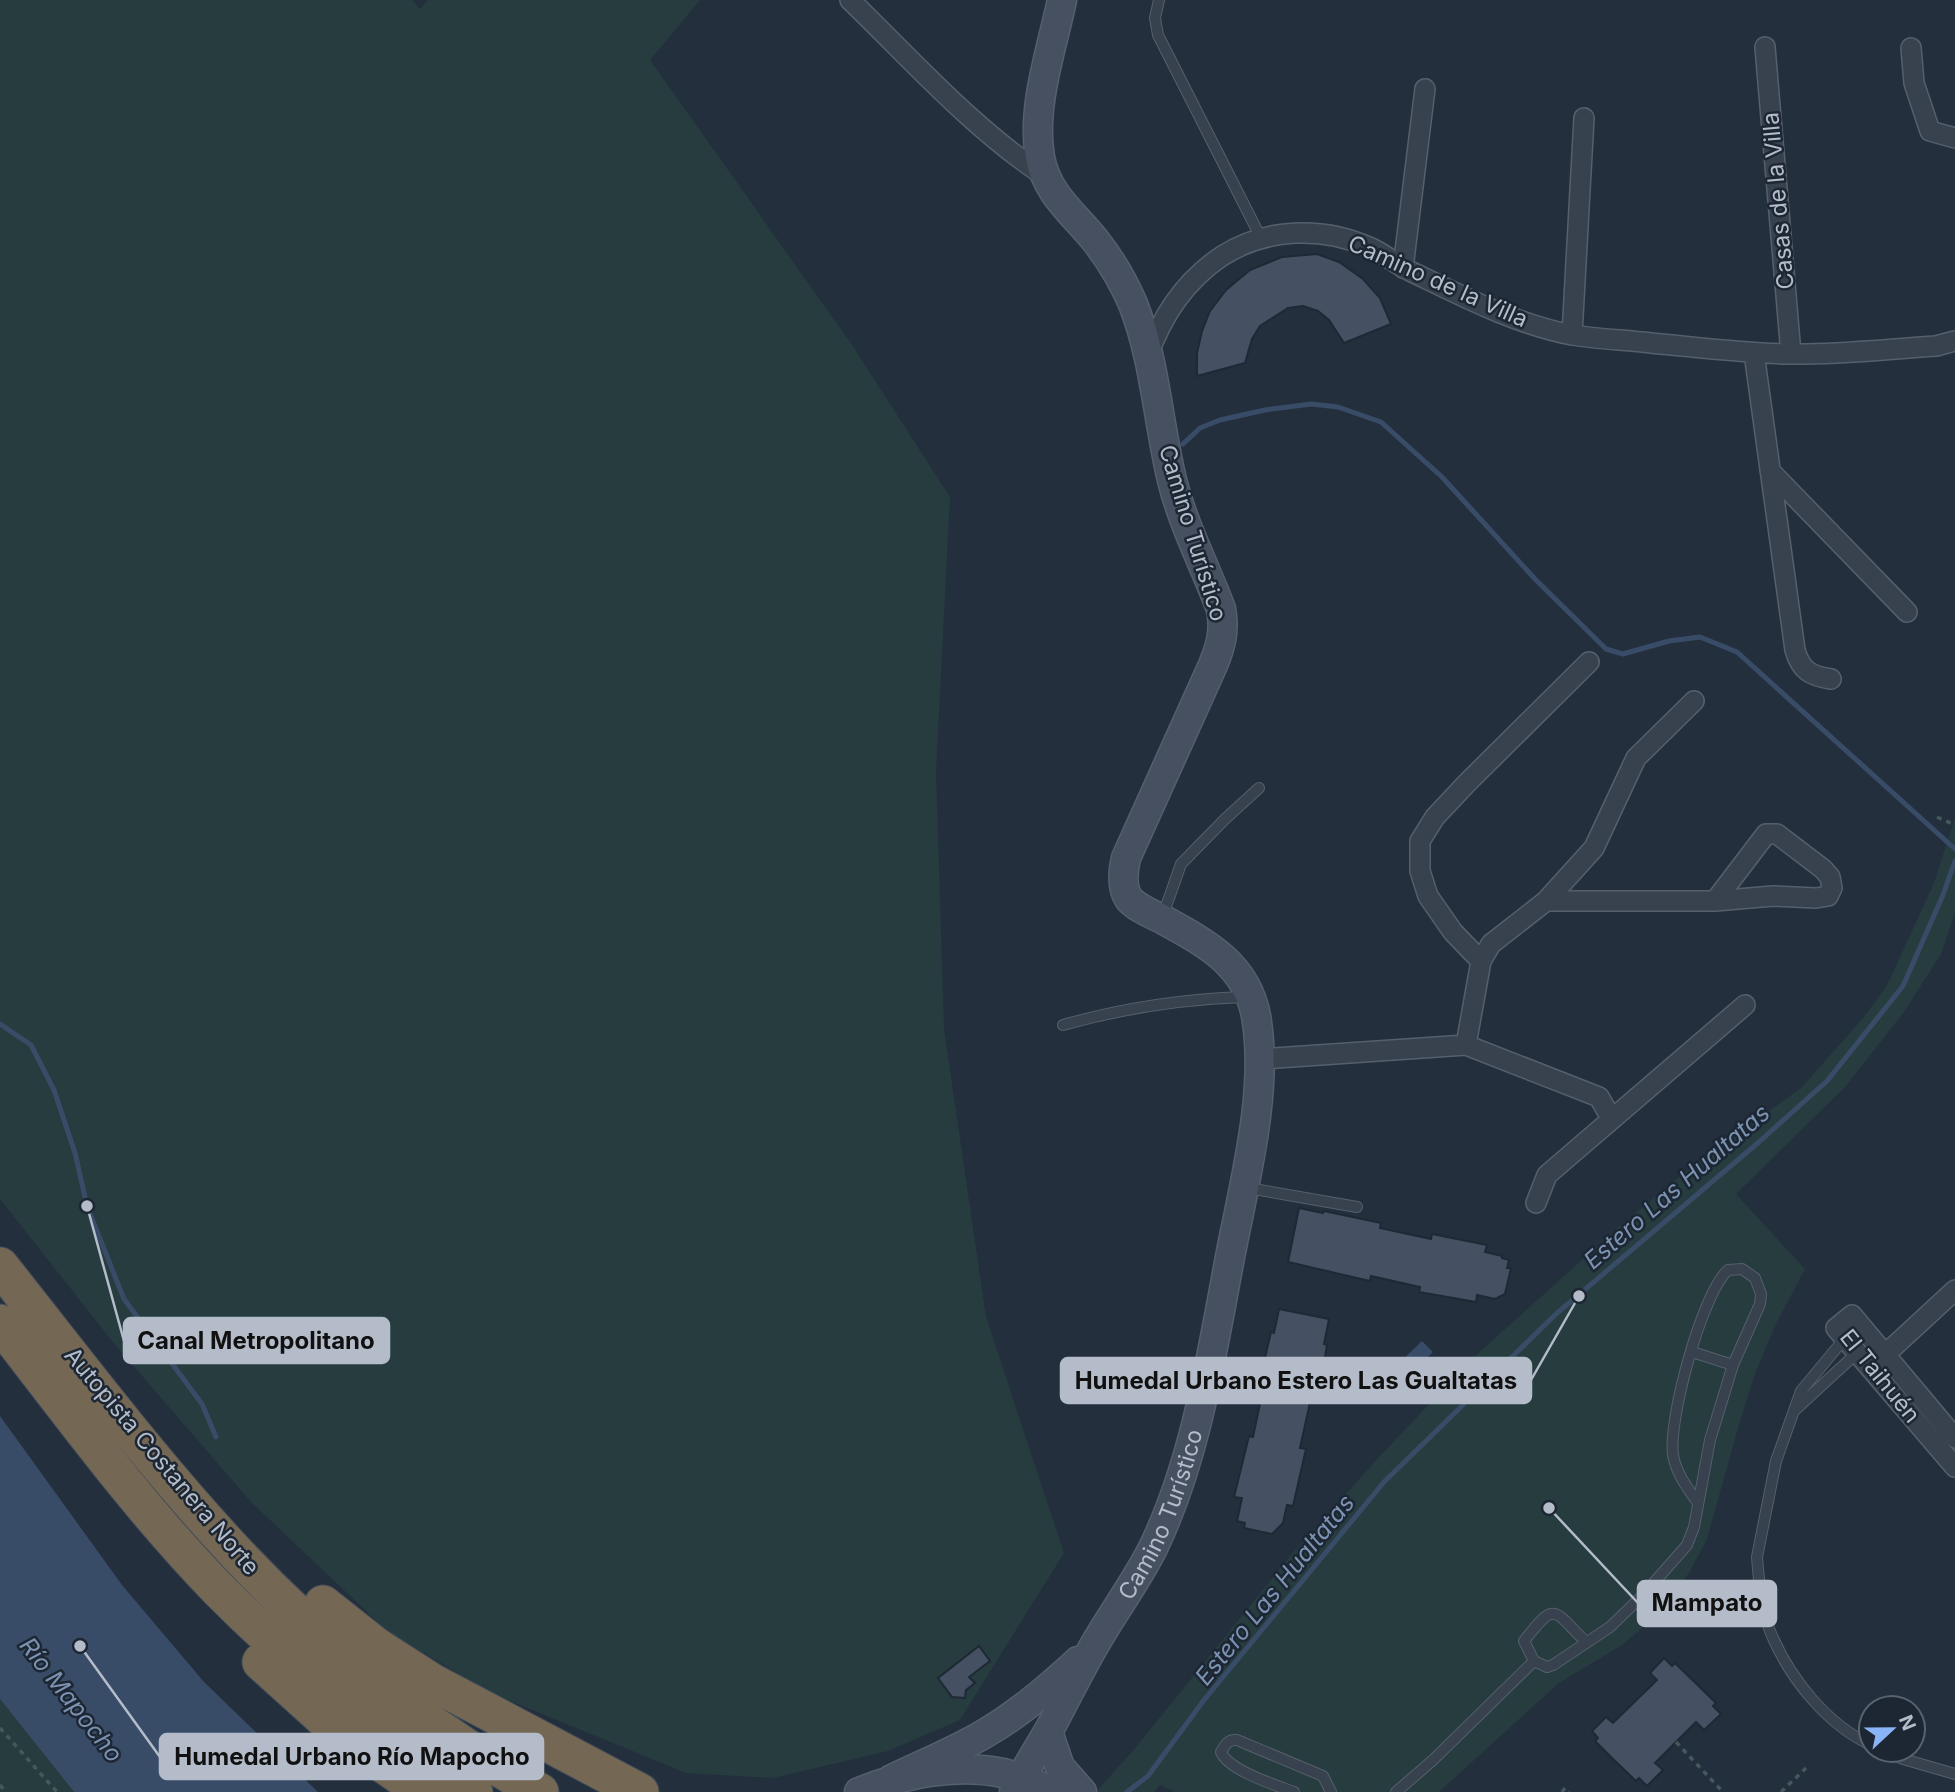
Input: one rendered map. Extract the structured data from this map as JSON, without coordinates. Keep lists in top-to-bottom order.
{
  "streets": {
    "highway": ["Autopista Costanera Norte"],
    "main road": ["Camino Turístico"],
    "street": ["Casas de la Villa", "Camino de la Villa", "El Taihuén"]
  },
  "crossings": [
    ["Casas de la Villa", "Camino de la Villa"],
    ["Camino de la Villa", "Camino Turístico"]
  ],
  "water": ["Estero Las Hualtatas", "Río Mapocho"],
  "places": [
    "Canal Metropolitano",
    "Humedal Urbano Estero Las Gualtatas",
    "Mampato",
    "Humedal Urbano Río Mapocho"
  ],
  "north": "right"
}
